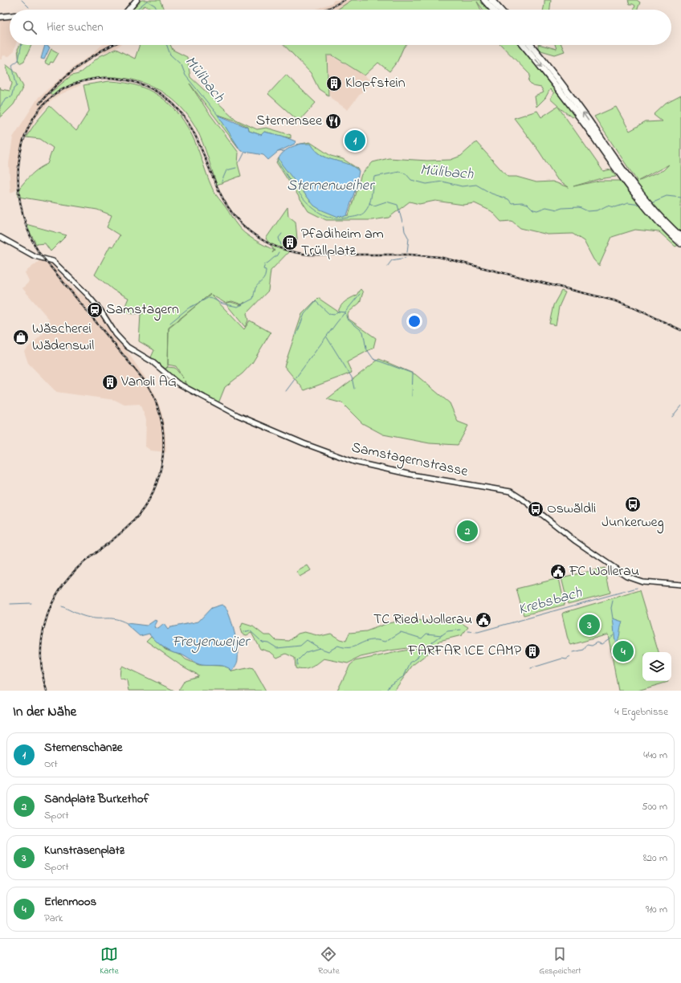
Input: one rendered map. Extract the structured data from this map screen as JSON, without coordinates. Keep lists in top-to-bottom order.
{
  "streets": {
    "street": ["Samstagernstrasse"]
  },
  "water": [
    "Mülibach",
    "Sternenweiher",
    "Krebsbach",
    "Freyenweijer"
  ],
  "places": {
    "building": [
      "Klopfstein",
      "Pfadiheim am Trüllplatz",
      "Vanoli AG",
      "FARFAR ICE CAMP"
    ],
    "restaurant": ["Sternensee"],
    "station": ["Samstagern"],
    "shop": ["Wäscherei Wädenswil"],
    "bus stop": ["Junkerweg", "Oswäldli"],
    "public building": ["FC Wollerau", "TC Ried Wollerau"]
  },
  "page": {
    "search": "Hier suchen",
    "pins": [
      "1",
      "2",
      "3",
      "4"
    ],
    "heading": ["In der Nähe", "4 Ergebnisse"],
    "list": [
      {
        "mark": "1",
        "name": "Sternenschanze",
        "note": "Ort",
        "value": "440 m"
      },
      {
        "mark": "2",
        "name": "Sandplatz Burkethof",
        "note": "Sport",
        "value": "500 m"
      },
      {
        "mark": "3",
        "name": "Kunstrasenplatz",
        "note": "Sport",
        "value": "820 m"
      },
      {
        "mark": "4",
        "name": "Erlenmoos",
        "note": "Park",
        "value": "910 m"
      }
    ],
    "nav": ["Karte", "Route", "Gespeichert"]
  }
}
